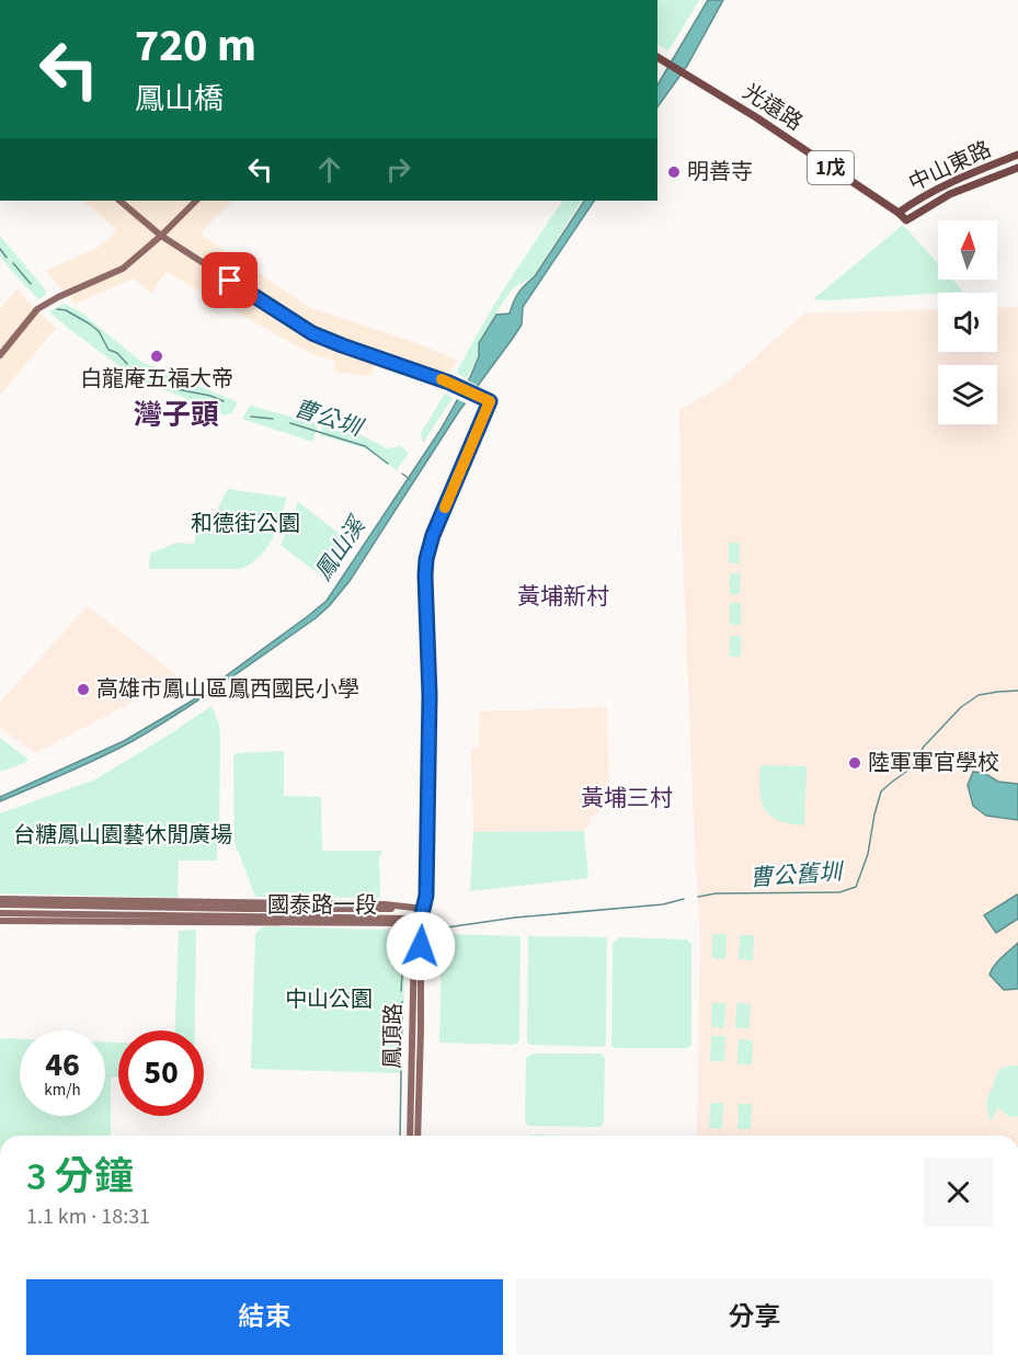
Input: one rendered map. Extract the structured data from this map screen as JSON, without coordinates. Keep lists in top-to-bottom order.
{
  "streets": {
    "main road": [
      "光遠路",
      "中山東路",
      "1戊",
      "國泰路一段",
      "鳳頂路"
    ]
  },
  "crossings": [
    ["光遠路", "中山東路"],
    ["國泰路一段", "鳳頂路"]
  ],
  "districts": ["灣子頭", "黃埔新村", "黃埔三村"],
  "water": ["曹公圳", "鳳山溪", "曹公舊圳"],
  "parks": ["和德街公園", "台糖鳳山園藝休閒廣場", "中山公園"],
  "places": [
    "明善寺",
    "白龍庵五福大帝",
    "高雄市鳳山區鳳西國民小學",
    "陸軍軍官學校"
  ],
  "north": "top",
  "page": {
    "turn": ["720 m", "鳳山橋"],
    "speed": "46 km/h",
    "limit": "50",
    "heading": ["3 分鐘", "1.1 km · 18:31"],
    "buttons": ["結束", "分享"]
  }
}
